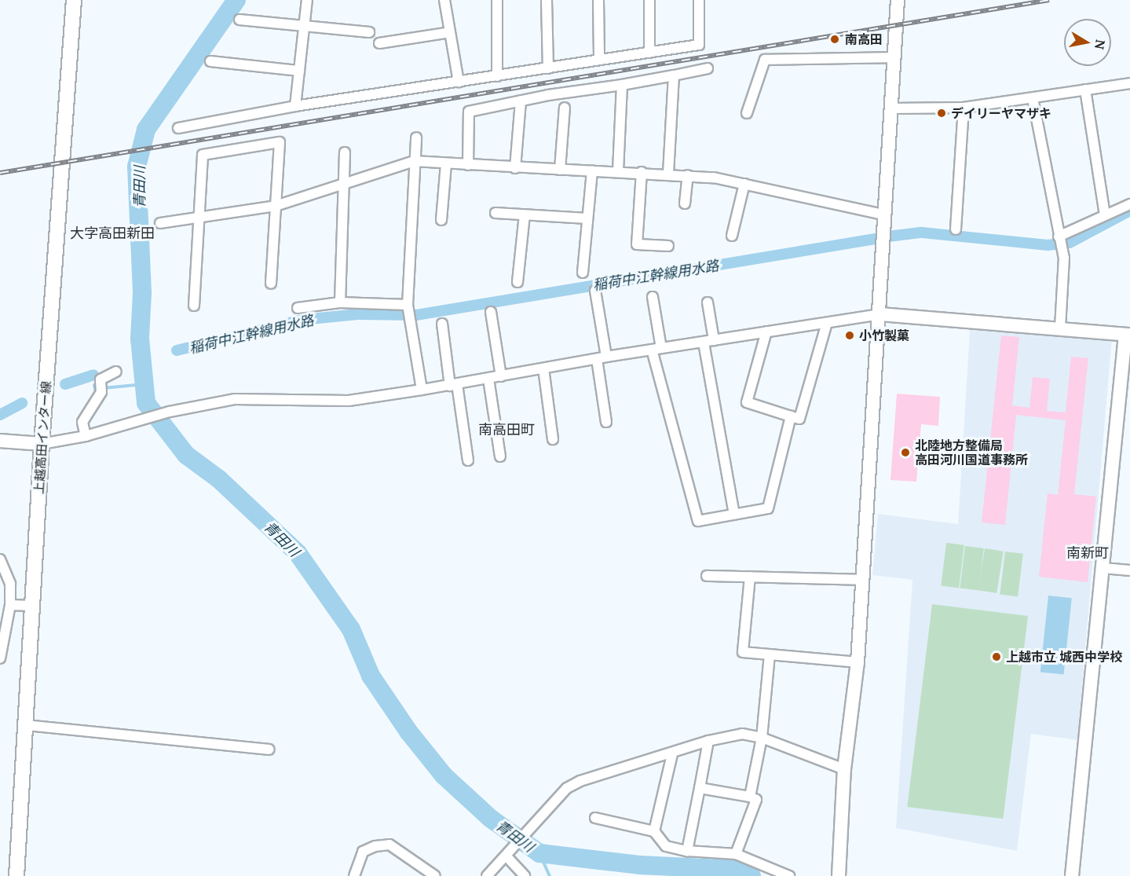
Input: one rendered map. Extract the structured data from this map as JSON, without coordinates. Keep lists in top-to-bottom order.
{
  "streets": {
    "main road": ["上越高田インター線"]
  },
  "districts": ["大字高田新田", "南高田町", "南新町"],
  "water": ["青田川", "稲荷中江幹線用水路"],
  "places": [
    "南高田",
    "デイリーヤマザキ",
    "小竹製菓",
    "北陸地方整備局 高田河川国道事務所",
    "上越市立 城西中学校"
  ],
  "north": "right"
}
